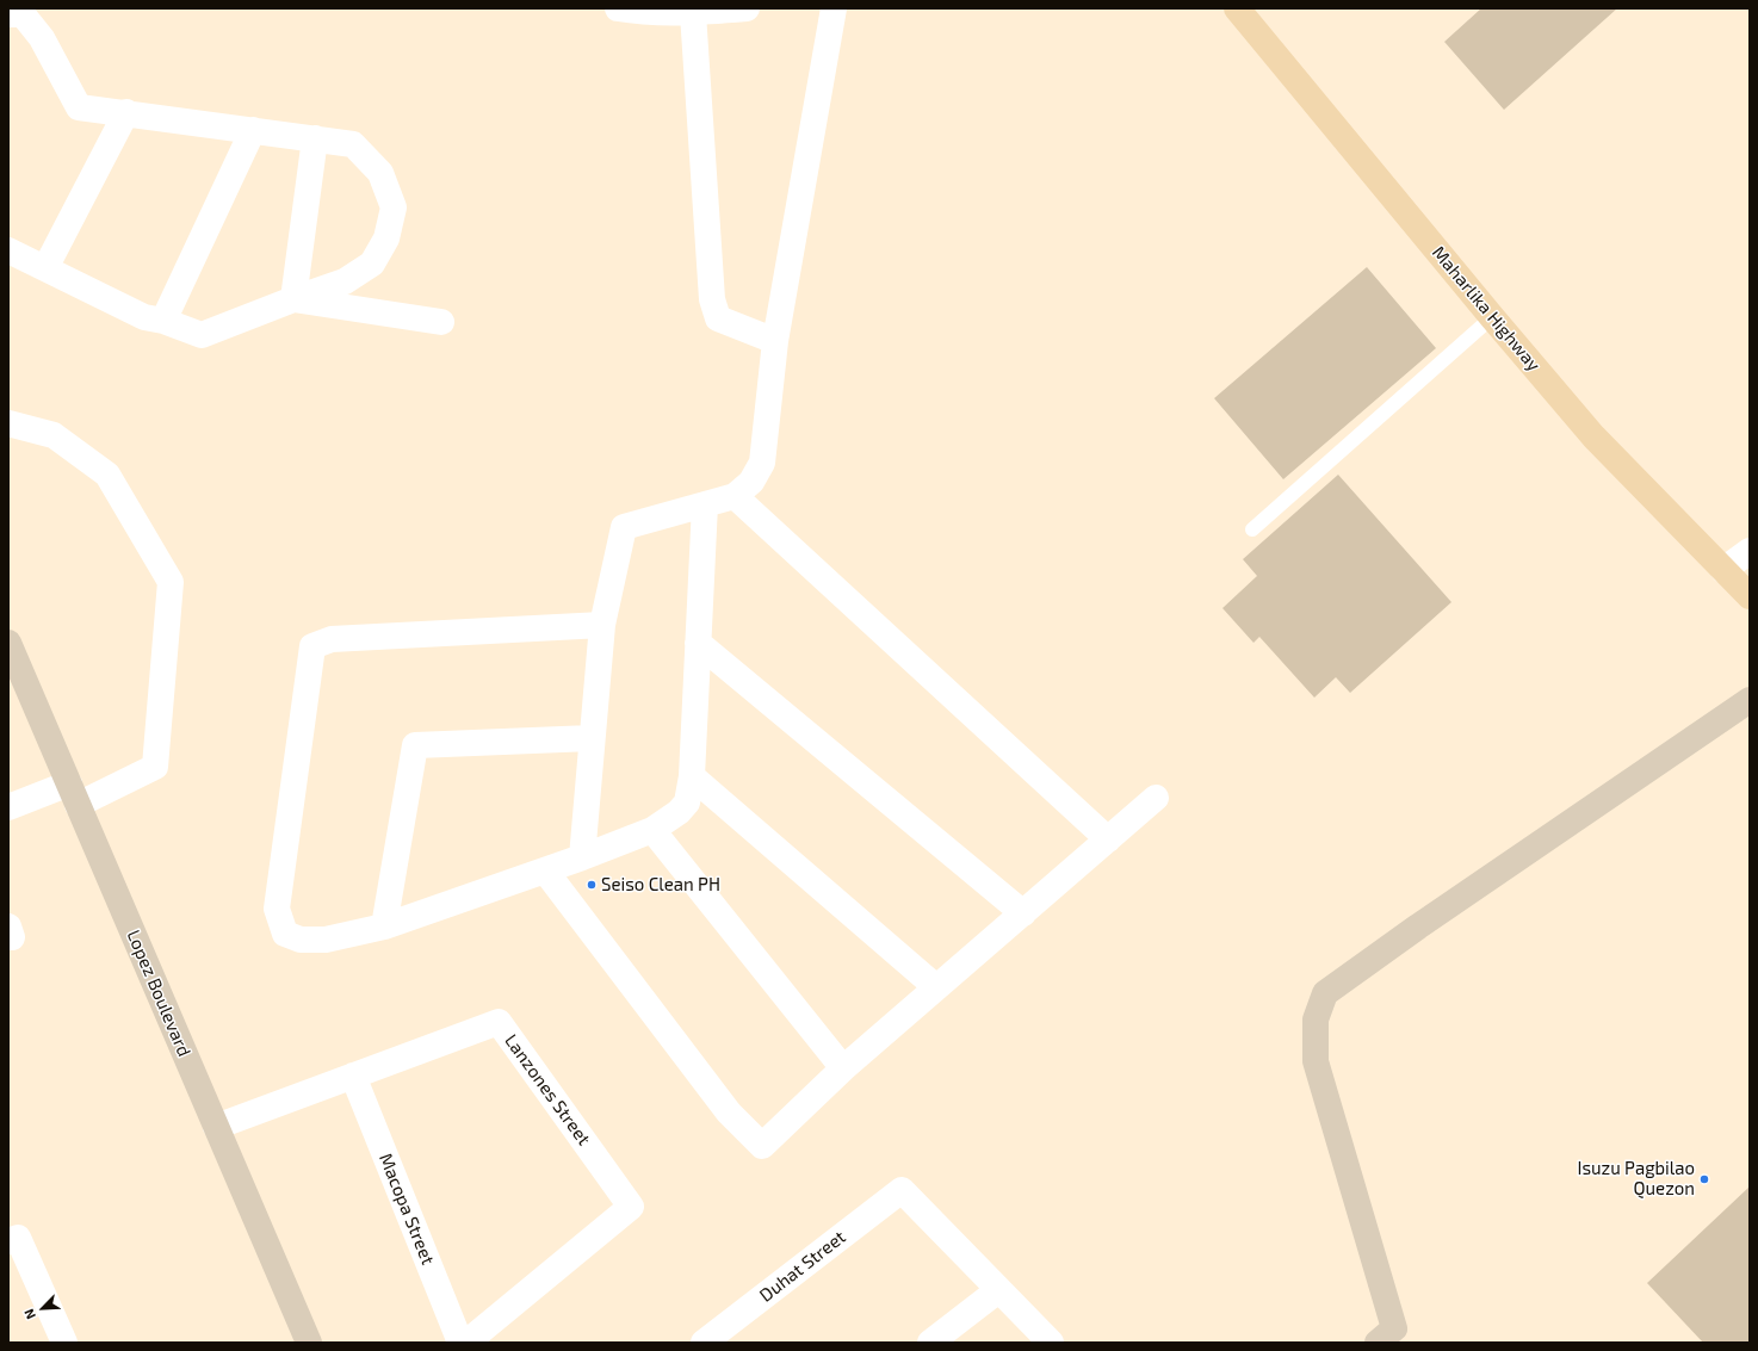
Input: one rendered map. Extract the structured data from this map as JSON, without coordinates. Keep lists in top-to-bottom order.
{
  "streets": {
    "main road": ["Maharlika Highway"],
    "street": [
      "Lopez Boulevard",
      "Lanzones Street",
      "Macopa Street",
      "Duhat Street"
    ]
  },
  "crossings": [
    ["Lopez Boulevard", "Lanzones Street"],
    ["Lanzones Street", "Macopa Street"]
  ],
  "places": ["Seiso Clean PH", "Isuzu Pagbilao Quezon"],
  "north": "bottom left"
}
